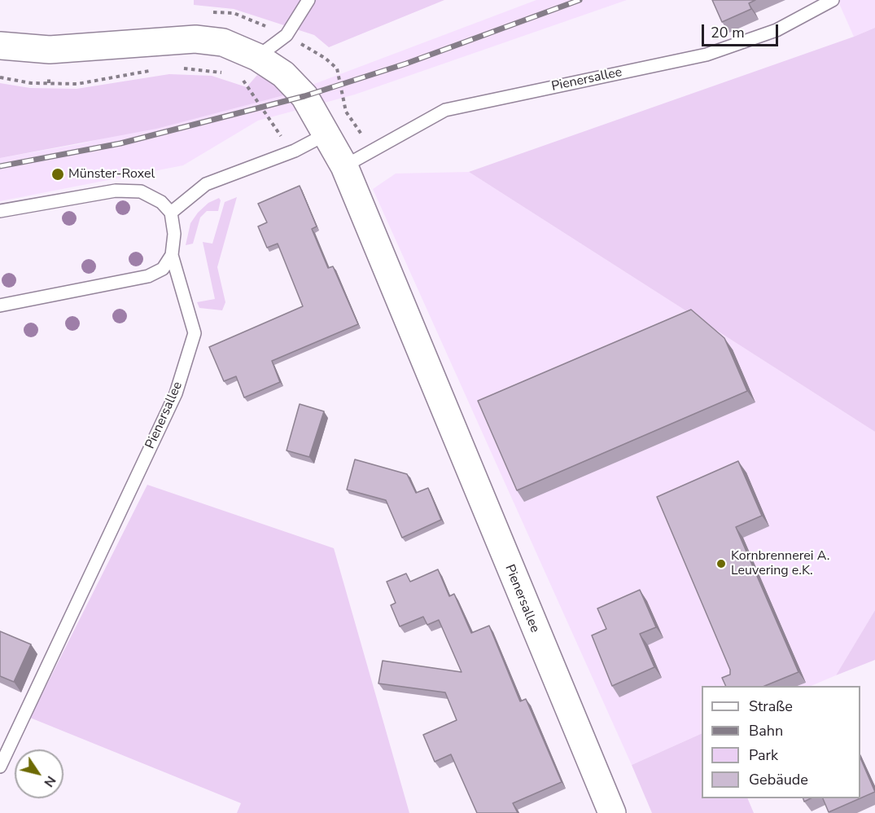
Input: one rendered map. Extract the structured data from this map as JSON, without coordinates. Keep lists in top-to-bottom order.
{
  "streets": {
    "main road": ["Pienersallee"]
  },
  "places": ["Münster-Roxel", "Kornbrennerei A. Leuvering e.K."],
  "legend": [
    "Straße",
    "Bahn",
    "Park",
    "Gebäude"
  ],
  "scale_bar": "20 m",
  "north": "bottom right"
}
